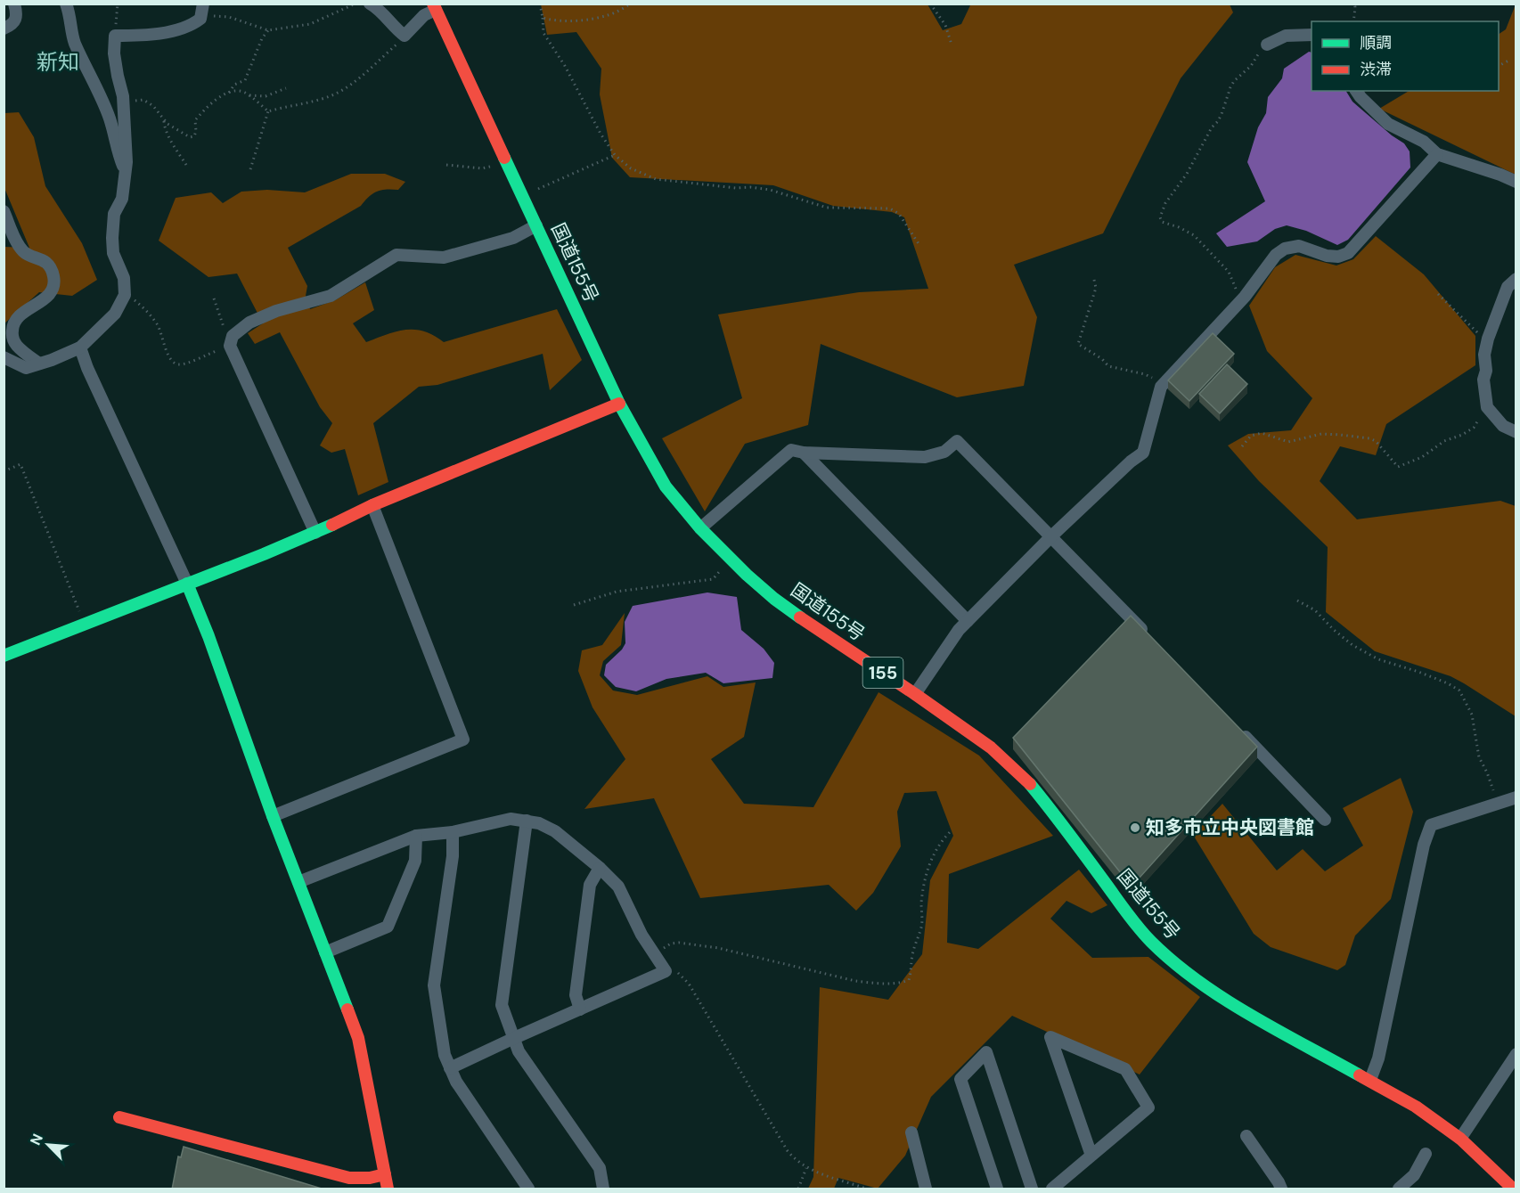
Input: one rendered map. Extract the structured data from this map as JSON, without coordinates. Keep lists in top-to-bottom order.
{
  "streets": {
    "main road": ["国道155号", "155"]
  },
  "districts": ["新知"],
  "places": ["知多市立中央図書館"],
  "legend": ["順調", "渋滞"],
  "north": "top left"
}
